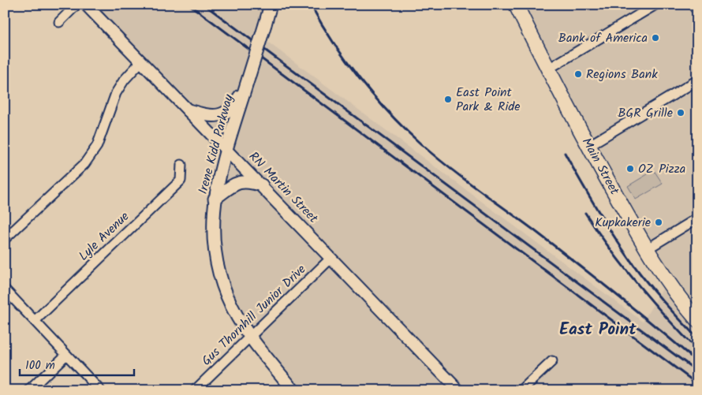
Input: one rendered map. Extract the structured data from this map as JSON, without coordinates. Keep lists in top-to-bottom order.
{
  "streets": {
    "main road": ["Irene Kidd Parkway", "Main Street"],
    "street": ["RN Martin Street", "Lyle Avenue", "Gus Thornhill Junior Drive"]
  },
  "crossings": [
    ["Irene Kidd Parkway", "RN Martin Street"],
    ["Irene Kidd Parkway", "Gus Thornhill Junior Drive"],
    ["RN Martin Street", "Gus Thornhill Junior Drive"]
  ],
  "districts": ["East Point"],
  "places": [
    "Bank of America",
    "Regions Bank",
    "East Point Park & Ride",
    "BGR Grille",
    "OZ Pizza",
    "Kupkakerie"
  ],
  "scale_bar": "100 m"
}
